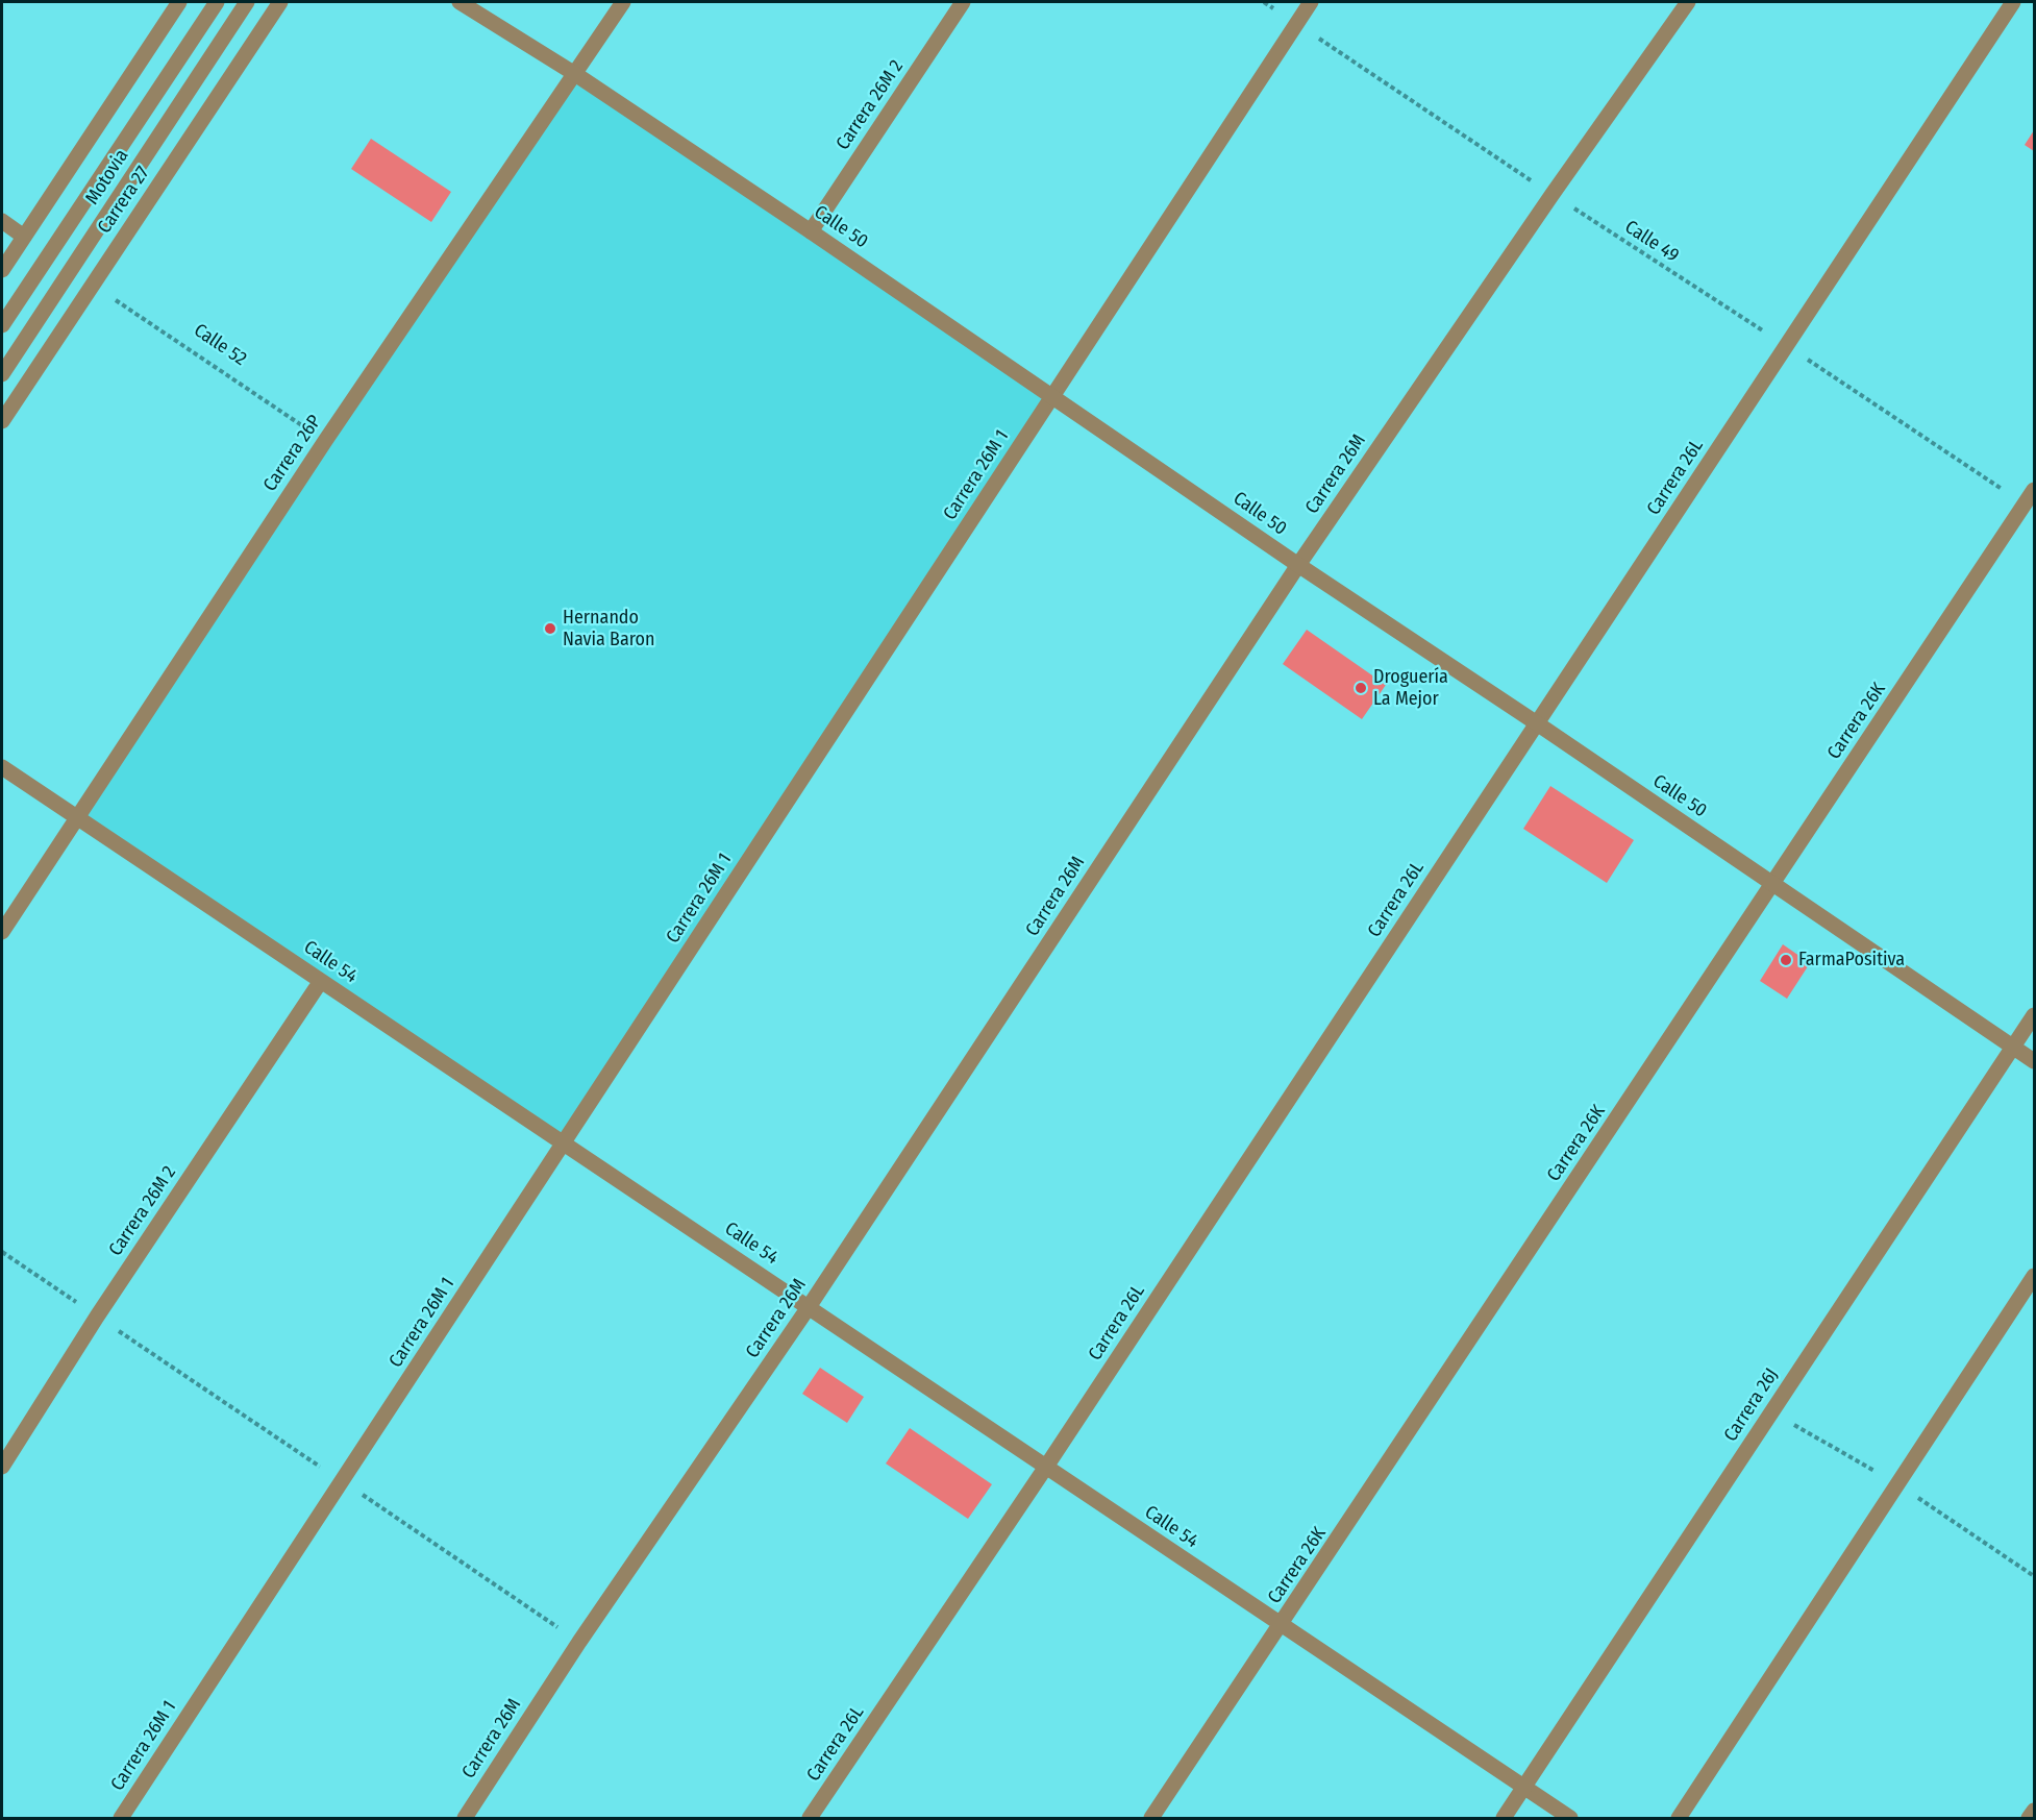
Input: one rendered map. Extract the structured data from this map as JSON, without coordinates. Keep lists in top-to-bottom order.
{
  "streets": {
    "street": [
      "Carrera 26M 2",
      "Motovia",
      "Carrera 27",
      "Calle 50",
      "Carrera 26P",
      "Carrera 26M",
      "Carrera 26M 1",
      "Carrera 26L",
      "Carrera 26K",
      "Calle 54",
      "Carrera 26J"
    ],
    "path": ["Calle 49", "Calle 52"]
  },
  "crossings": [
    ["Carrera 26M 2", "Calle 50"],
    ["Carrera 26M 2", "Calle 54"],
    ["Carrera 27", "Calle 52"],
    ["Calle 50", "Carrera 26P"],
    ["Calle 50", "Carrera 26M"],
    ["Calle 50", "Carrera 26M 1"],
    ["Calle 50", "Carrera 26L"],
    ["Calle 50", "Carrera 26K"],
    ["Calle 50", "Carrera 26J"],
    ["Calle 49", "Carrera 26M"],
    ["Calle 49", "Carrera 26M 1"],
    ["Calle 49", "Carrera 26L"],
    ["Calle 49", "Carrera 26K"],
    ["Calle 52", "Carrera 26P"],
    ["Carrera 26P", "Calle 54"],
    ["Carrera 26M", "Calle 54"],
    ["Carrera 26M 1", "Calle 54"],
    ["Carrera 26L", "Calle 54"],
    ["Carrera 26K", "Calle 54"],
    ["Calle 54", "Carrera 26J"]
  ],
  "places": ["Hernando Navia Baron", "Droguería La Mejor", "FarmaPositiva"]
}
